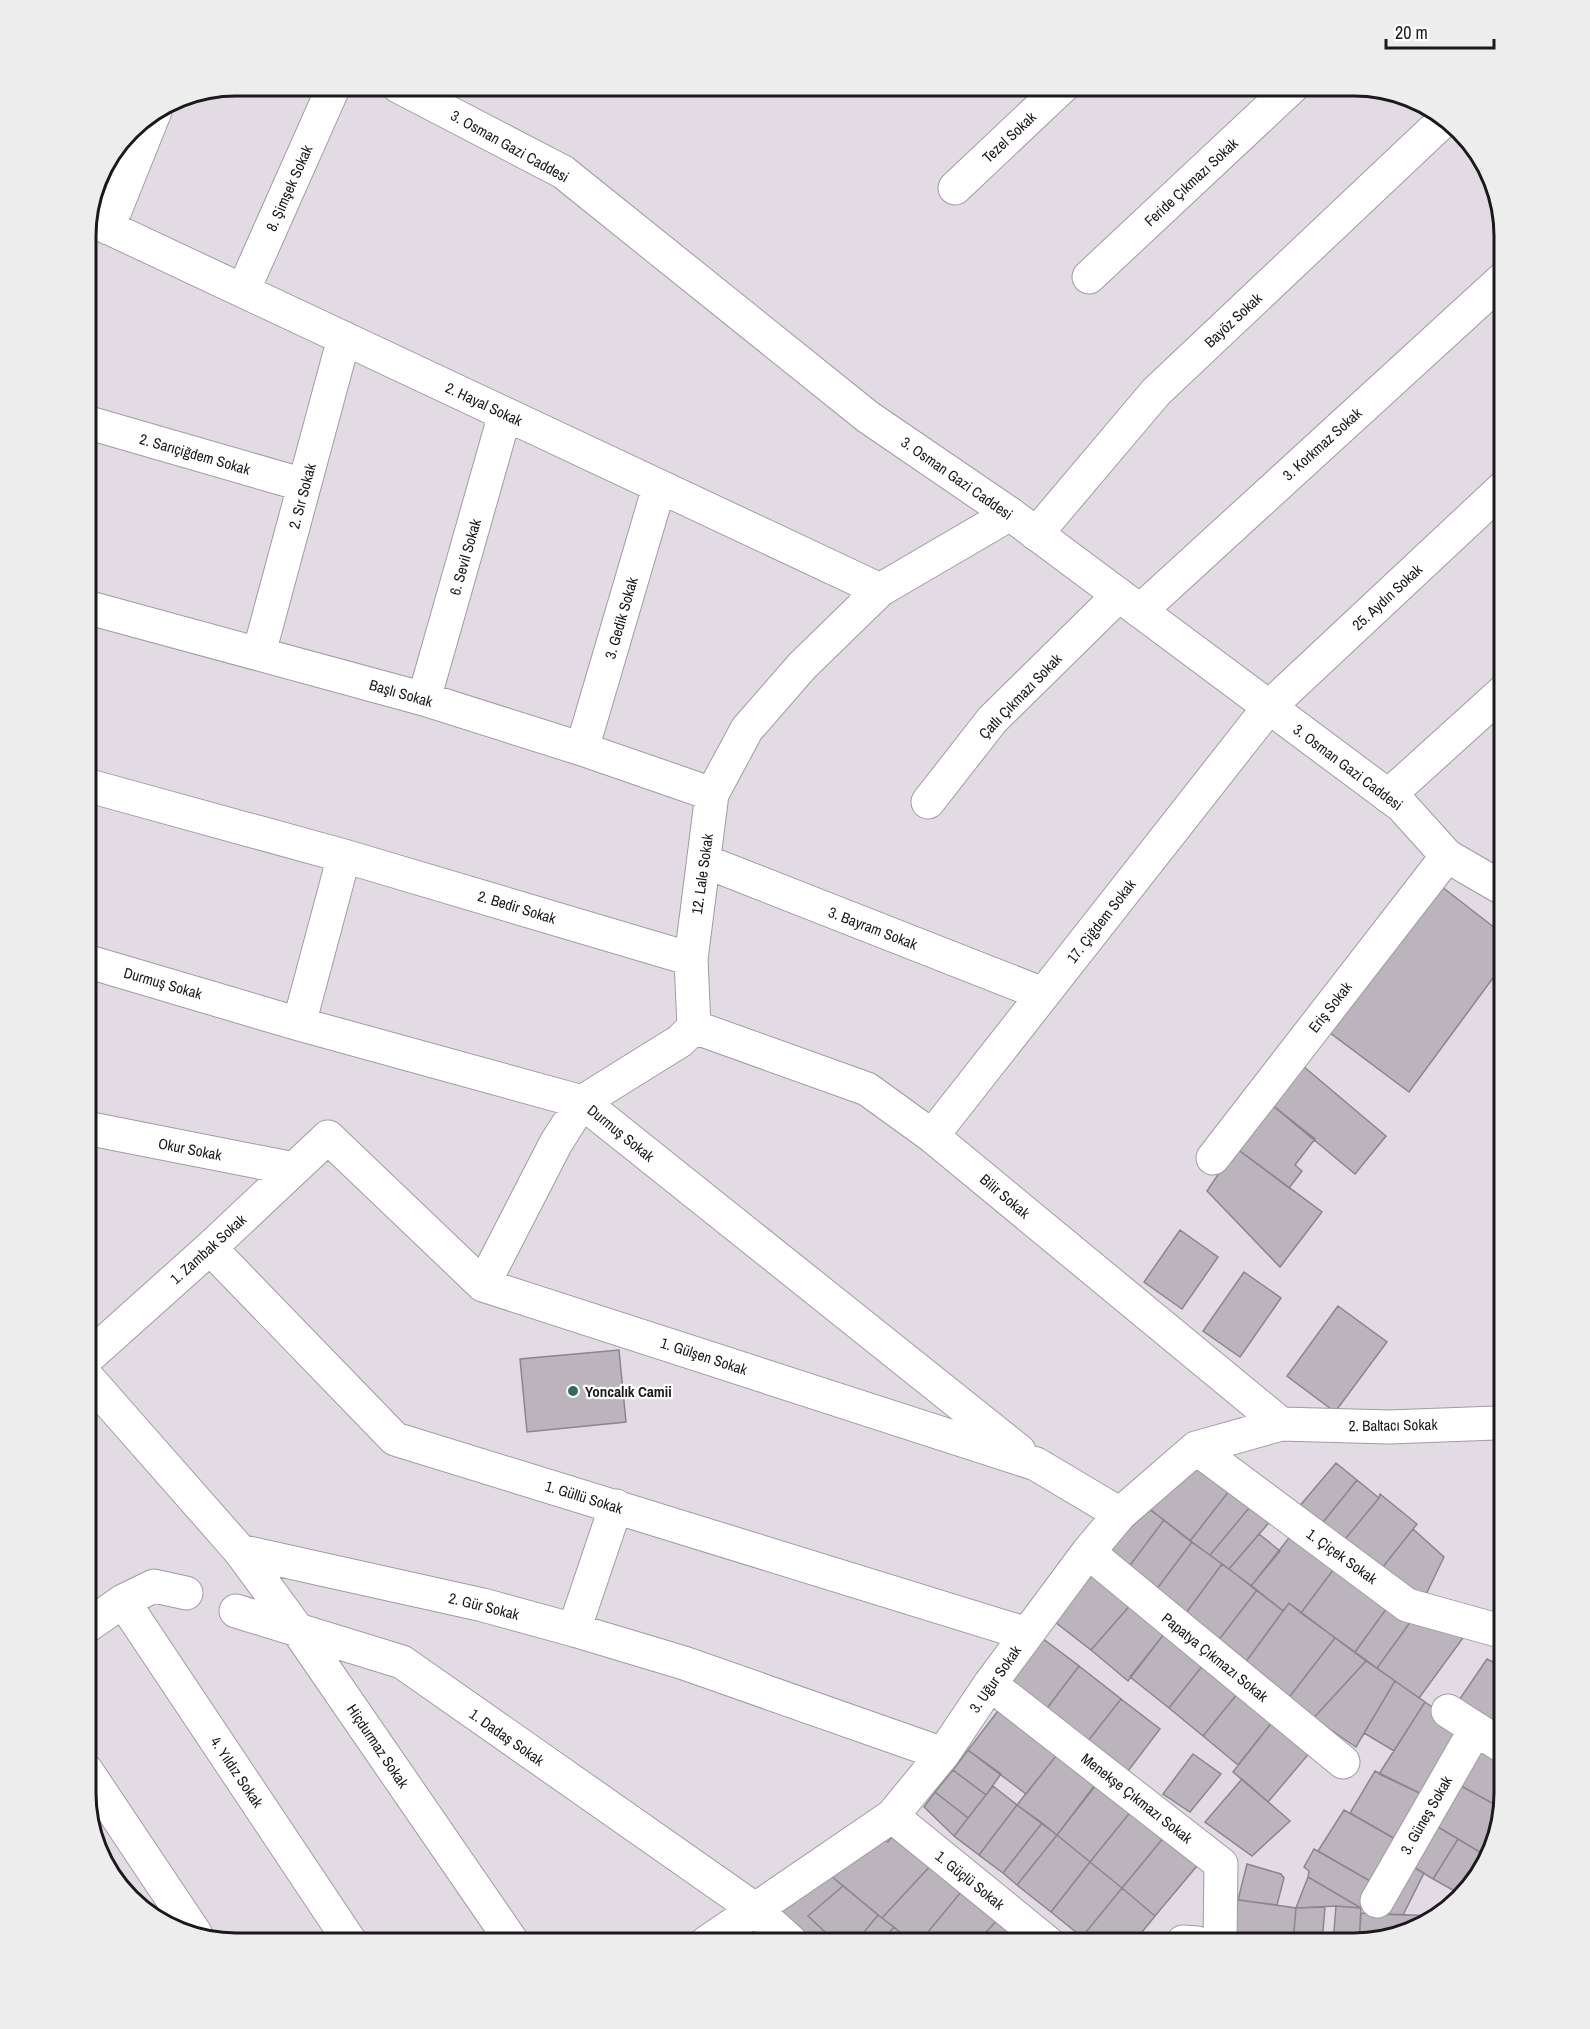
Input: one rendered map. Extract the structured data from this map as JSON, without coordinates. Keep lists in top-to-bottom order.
{
  "streets": {
    "street": [
      "Tezel Sokak",
      "3. Osman Gazi Caddesi",
      "Feride Çıkmazı Sokak",
      "8. Şimşek Sokak",
      "Bayöz Sokak",
      "2. Hayal Sokak",
      "3. Korkmaz Sokak",
      "2. Sarıçiğdem Sokak",
      "2. Sır Sokak",
      "6. Sevil Sokak",
      "25. Aydın Sokak",
      "3. Gedik Sokak",
      "Başlı Sokak",
      "Çatlı Çıkmazı Sokak",
      "12. Lale Sokak",
      "2. Bedir Sokak",
      "17. Çiğdem Sokak",
      "3. Bayram Sokak",
      "Durmuş Sokak",
      "Eriş Sokak",
      "Okur Sokak",
      "Bilir Sokak",
      "1. Zambak Sokak",
      "1. Gülşen Sokak",
      "2. Baltacı Sokak",
      "1. Güllü Sokak",
      "1. Çiçek Sokak",
      "2. Gür Sokak",
      "Papatya Çıkmazı Sokak",
      "3. Uğur Sokak",
      "1. Dadaş Sokak",
      "Hiçdurmaz Sokak",
      "4. Yıldız Sokak",
      "Menekşe Çıkmazı Sokak",
      "3. Güneş Sokak",
      "1. Güçlü Sokak"
    ]
  },
  "crossings": [
    ["3. Osman Gazi Caddesi", "Bayöz Sokak"],
    ["3. Osman Gazi Caddesi", "3. Korkmaz Sokak"],
    ["3. Osman Gazi Caddesi", "25. Aydın Sokak"],
    ["3. Osman Gazi Caddesi", "Çatlı Çıkmazı Sokak"],
    ["3. Osman Gazi Caddesi", "12. Lale Sokak"],
    ["3. Osman Gazi Caddesi", "17. Çiğdem Sokak"],
    ["3. Osman Gazi Caddesi", "Eriş Sokak"],
    ["8. Şimşek Sokak", "2. Hayal Sokak"],
    ["2. Hayal Sokak", "2. Sır Sokak"],
    ["2. Hayal Sokak", "6. Sevil Sokak"],
    ["2. Hayal Sokak", "3. Gedik Sokak"],
    ["2. Hayal Sokak", "12. Lale Sokak"],
    ["3. Korkmaz Sokak", "Çatlı Çıkmazı Sokak"],
    ["2. Sarıçiğdem Sokak", "2. Sır Sokak"],
    ["2. Sır Sokak", "Başlı Sokak"],
    ["6. Sevil Sokak", "Başlı Sokak"],
    ["25. Aydın Sokak", "17. Çiğdem Sokak"],
    ["3. Gedik Sokak", "Başlı Sokak"],
    ["Başlı Sokak", "12. Lale Sokak"],
    ["12. Lale Sokak", "2. Bedir Sokak"],
    ["12. Lale Sokak", "3. Bayram Sokak"],
    ["12. Lale Sokak", "Bilir Sokak"],
    ["17. Çiğdem Sokak", "3. Bayram Sokak"],
    ["17. Çiğdem Sokak", "Bilir Sokak"],
    ["Durmuş Sokak", "1. Gülşen Sokak"],
    ["Okur Sokak", "1. Zambak Sokak"],
    ["Bilir Sokak", "2. Baltacı Sokak"],
    ["Bilir Sokak", "3. Uğur Sokak"],
    ["1. Zambak Sokak", "1. Gülşen Sokak"],
    ["1. Zambak Sokak", "1. Güllü Sokak"],
    ["1. Gülşen Sokak", "3. Uğur Sokak"],
    ["2. Baltacı Sokak", "3. Uğur Sokak"],
    ["1. Güllü Sokak", "3. Uğur Sokak"],
    ["1. Çiçek Sokak", "3. Uğur Sokak"],
    ["2. Gür Sokak", "3. Uğur Sokak"],
    ["2. Gür Sokak", "Hiçdurmaz Sokak"],
    ["Papatya Çıkmazı Sokak", "3. Uğur Sokak"],
    ["3. Uğur Sokak", "1. Dadaş Sokak"],
    ["3. Uğur Sokak", "Menekşe Çıkmazı Sokak"],
    ["3. Uğur Sokak", "1. Güçlü Sokak"],
    ["1. Dadaş Sokak", "Hiçdurmaz Sokak"]
  ],
  "places": ["Yoncalık Camii"],
  "scale_bar": "20 m"
}
